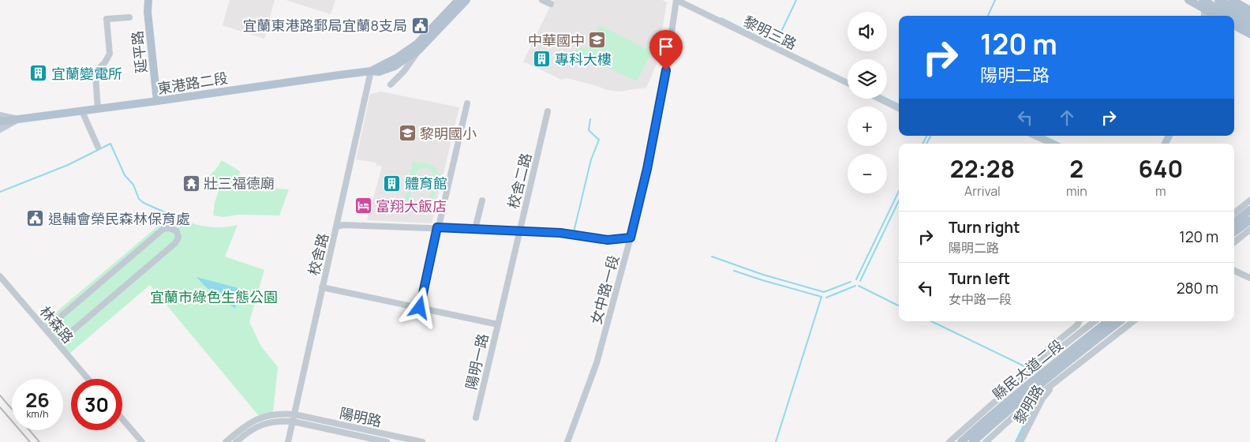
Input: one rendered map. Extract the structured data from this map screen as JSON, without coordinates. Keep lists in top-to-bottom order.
{
  "streets": {
    "main road": ["延平路", "東港路二段", "縣民大道二段"],
    "street": [
      "黎明三路",
      "校舍二路",
      "校舍路",
      "女中路一段",
      "林森路",
      "陽明一路",
      "黎明路",
      "陽明路"
    ]
  },
  "crossings": [
    ["黎明三路", "女中路一段"],
    ["延平路", "東港路二段"],
    ["東港路二段", "校舍路"],
    ["校舍二路", "陽明一路"],
    ["校舍路", "陽明一路"],
    ["校舍路", "陽明路"],
    ["縣民大道二段", "黎明路"]
  ],
  "parks": ["宜蘭市綠色生態公園"],
  "places": {
    "public building": ["宜蘭東港路郵局宜蘭8支局", "退輔會榮民森林保育處"],
    "school or university": ["中華國中", "黎明國小"],
    "building": ["專科大樓", "宜蘭變電所", "體育館"],
    "temple": ["壯三福德廟"],
    "hotel": ["富翔大飯店"]
  },
  "page": {
    "map_buttons": ["+", "−"],
    "turn": ["120 m", "陽明二路"],
    "eta": [
      "22:28",
      "Arrival",
      "2",
      "min",
      "640",
      "m"
    ],
    "list": [
      {
        "name": "Turn right",
        "note": "陽明二路",
        "value": "120 m"
      },
      {
        "name": "Turn left",
        "note": "女中路一段",
        "value": "280 m"
      }
    ],
    "speed": "26 km/h",
    "limit": "30"
  }
}
